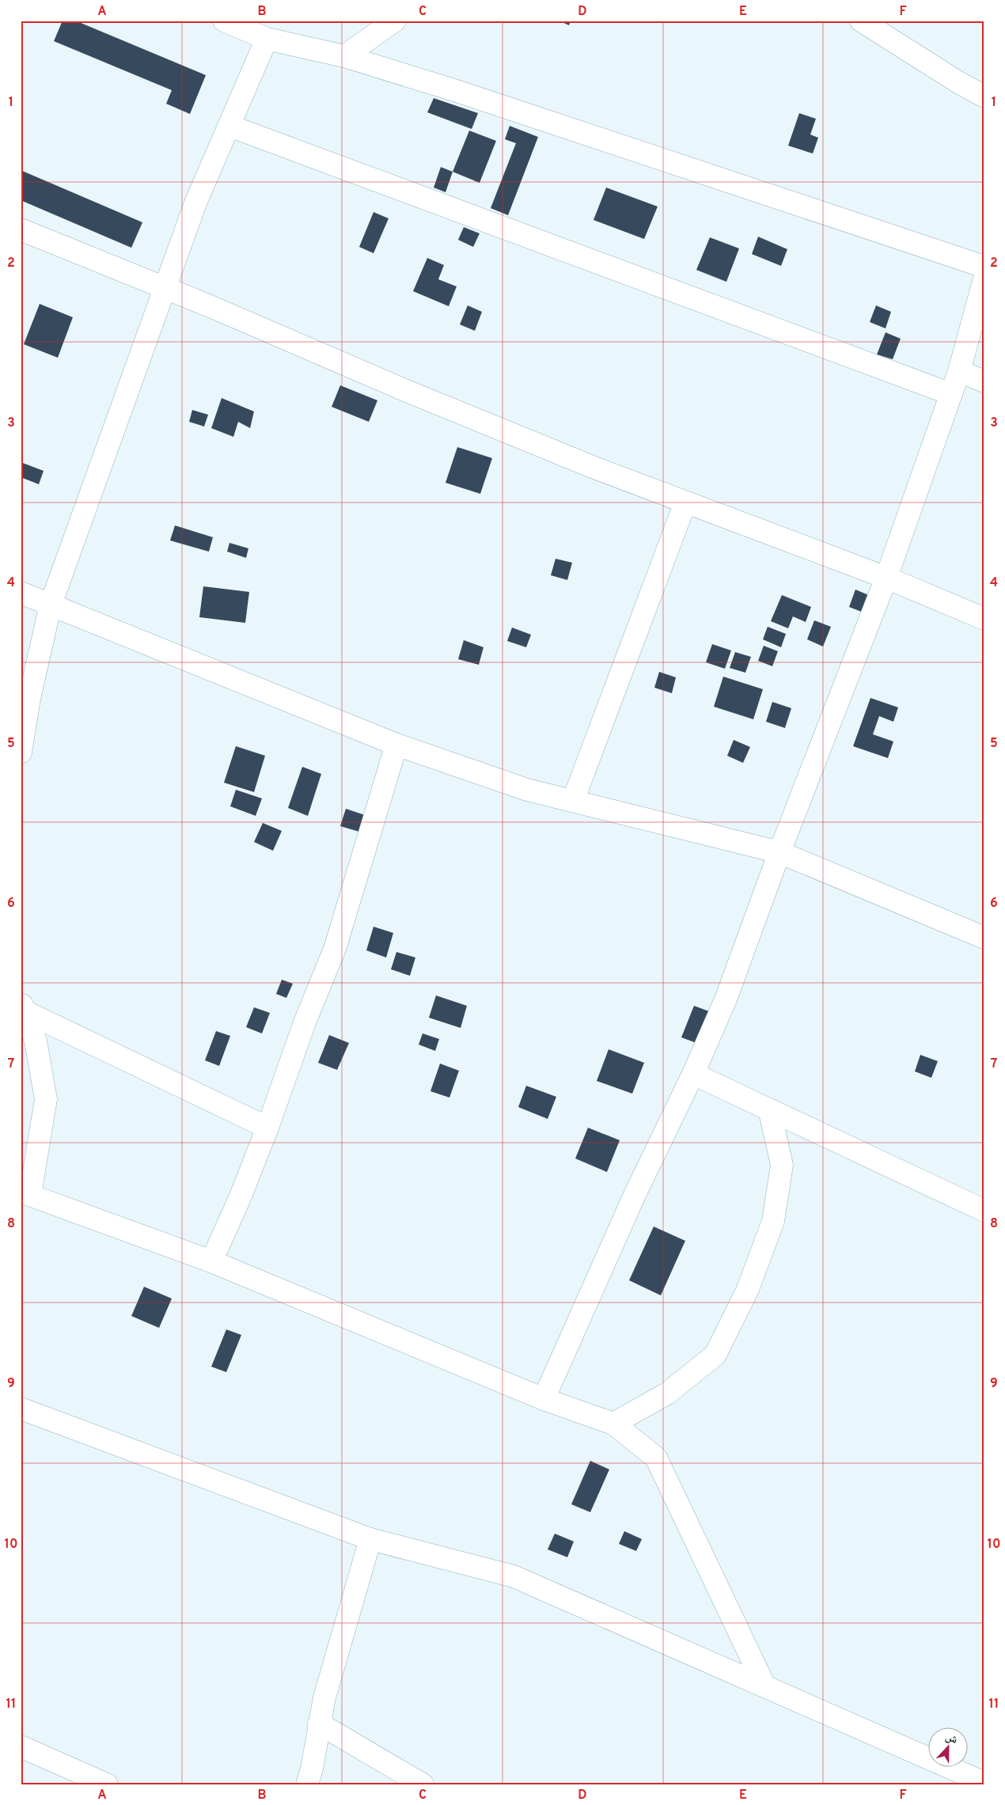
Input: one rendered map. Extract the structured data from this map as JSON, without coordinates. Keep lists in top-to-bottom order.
{
  "north": "top",
  "grid": {
    "columns": [
      "A",
      "B",
      "C",
      "D",
      "E",
      "F"
    ],
    "rows": [
      "1",
      "2",
      "3",
      "4",
      "5",
      "6",
      "7",
      "8",
      "9",
      "10",
      "11"
    ]
  }
}
